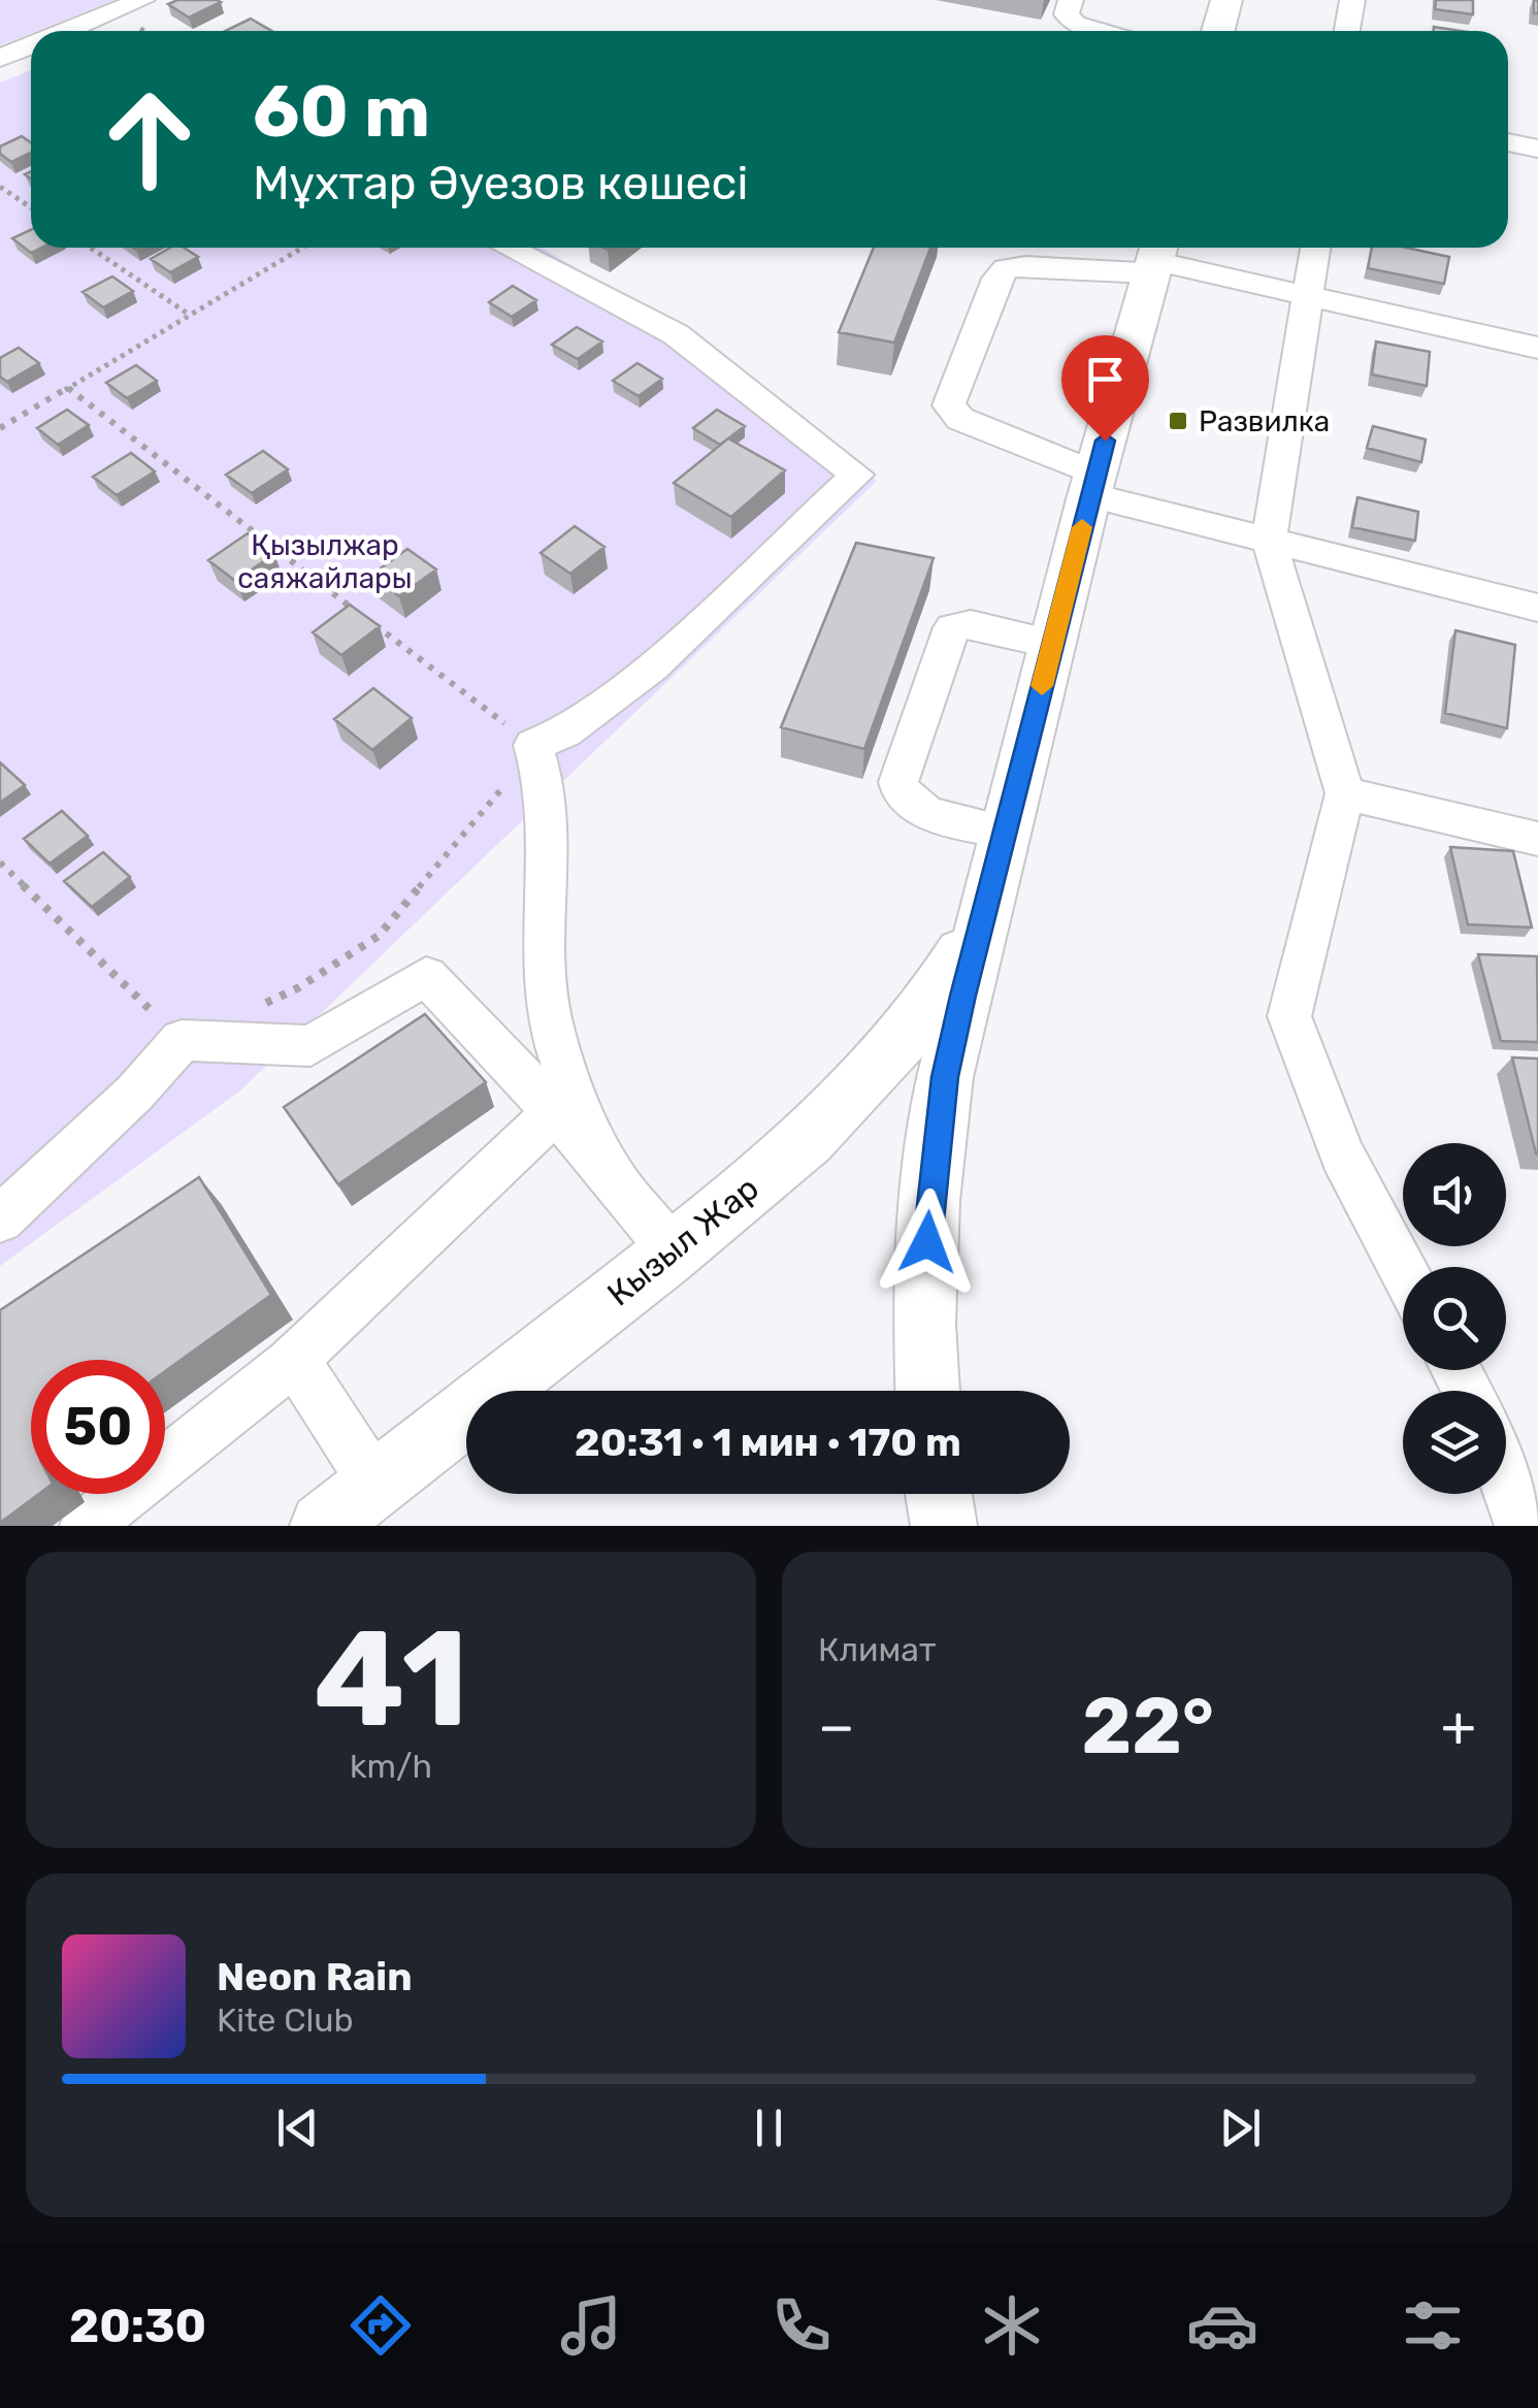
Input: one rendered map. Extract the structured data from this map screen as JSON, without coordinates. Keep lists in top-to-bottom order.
{
  "streets": {
    "main road": ["Кызыл Жар"]
  },
  "parks": ["Қызылжар саяжайлары"],
  "places": {
    "transit": ["Развилка"]
  },
  "page": {
    "turn": ["60 m", "Мұхтар Әуезов көшесі"],
    "limit": "50",
    "trip": "20:31 · 1 мин · 170 m",
    "tile": [
      ["41", "km/h"],
      "Климат"
    ],
    "heat": ["−", "22°", "+"],
    "song": ["Neon Rain", "Kite Club"],
    "tabs": "20:30"
  }
}
